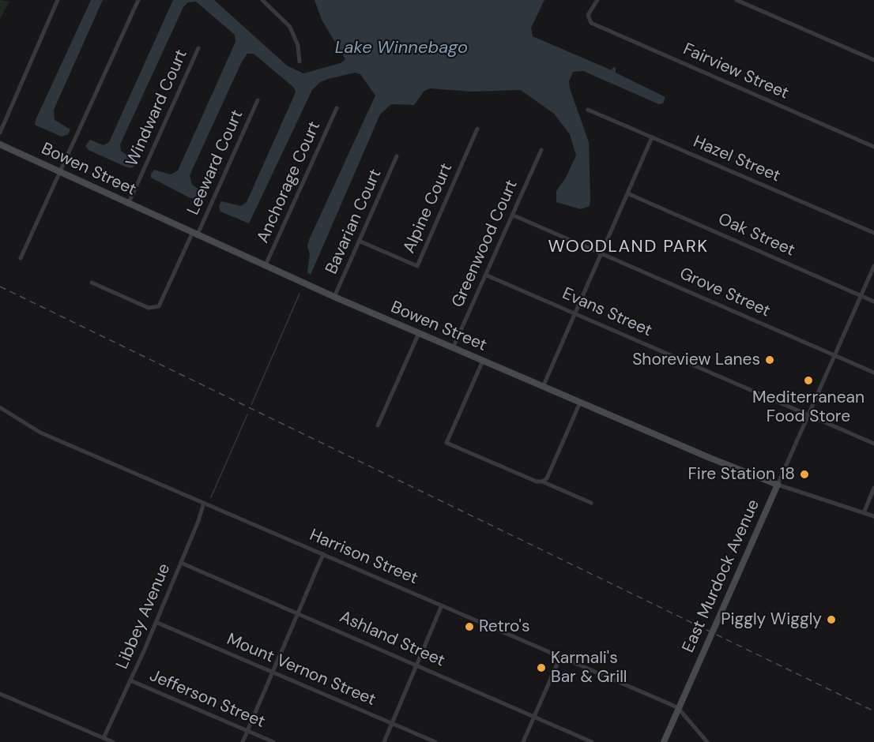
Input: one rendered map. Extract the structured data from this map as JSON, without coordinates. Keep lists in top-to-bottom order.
{
  "streets": {
    "main road": ["Bowen Street", "East Murdock Avenue"],
    "street": [
      "Fairview Street",
      "Windward Court",
      "Hazel Street",
      "Leeward Court",
      "Anchorage Court",
      "Alpine Court",
      "Bavarian Court",
      "Oak Street",
      "Greenwood Court",
      "Grove Street",
      "Evans Street",
      "Harrison Street",
      "Libbey Avenue",
      "Ashland Street",
      "Mount Vernon Street",
      "Jefferson Street"
    ]
  },
  "crossings": [
    ["Windward Court", "Bowen Street"],
    ["Leeward Court", "Bowen Street"],
    ["Bowen Street", "Anchorage Court"],
    ["Bowen Street", "Bavarian Court"],
    ["Bowen Street", "Greenwood Court"],
    ["Bowen Street", "East Murdock Avenue"],
    ["Alpine Court", "Bavarian Court"],
    ["Oak Street", "East Murdock Avenue"],
    ["Greenwood Court", "Grove Street"],
    ["Greenwood Court", "Evans Street"],
    ["Grove Street", "East Murdock Avenue"],
    ["Evans Street", "East Murdock Avenue"],
    ["Harrison Street", "East Murdock Avenue"],
    ["Harrison Street", "Libbey Avenue"],
    ["Libbey Avenue", "Ashland Street"],
    ["Libbey Avenue", "Mount Vernon Street"],
    ["Libbey Avenue", "Jefferson Street"]
  ],
  "districts": ["WOODLAND PARK"],
  "water": ["Lake Winnebago"],
  "places": [
    "Shoreview Lanes",
    "Mediterranean Food Store",
    "Fire Station 18",
    "Piggly Wiggly",
    "Retro's",
    "Karmali's Bar & Grill"
  ]
}
